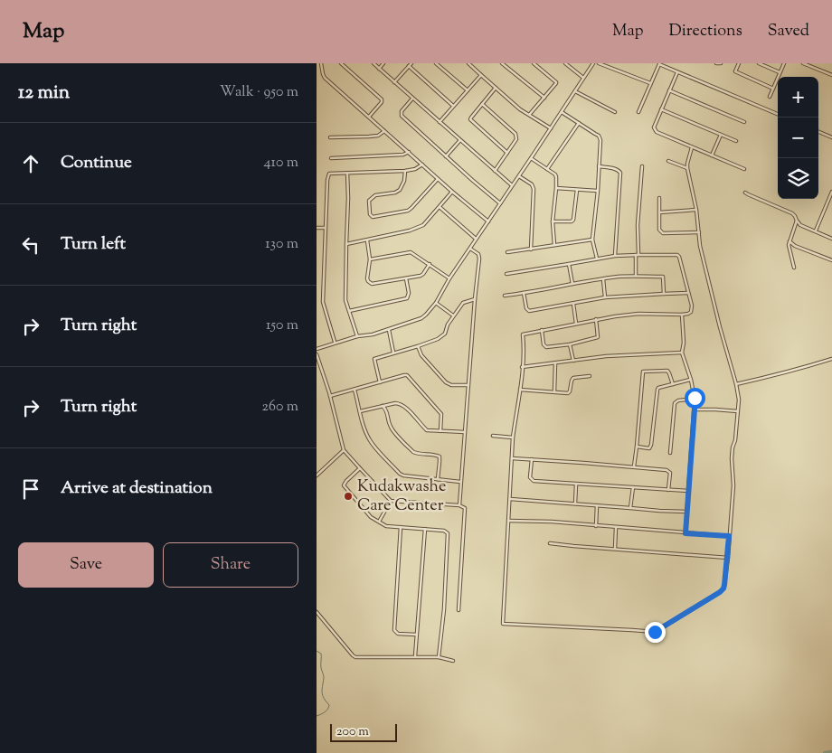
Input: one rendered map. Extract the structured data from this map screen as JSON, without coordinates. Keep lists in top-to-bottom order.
{
  "places": ["Kudakwashe Care Center"],
  "scale_bar": "200 m",
  "page": {
    "header": "Map",
    "nav": ["Map", "Directions", "Saved"],
    "heading": ["12 min", "Walk · 950 m"],
    "map_buttons": ["+", "−"],
    "list": [
      ["Continue", "410 m"],
      ["Turn left", "130 m"],
      ["Turn right", "150 m"],
      ["Turn right", "260 m"],
      "Arrive at destination"
    ],
    "buttons": ["Save", "Share"],
    "scale": "200 m"
  }
}
